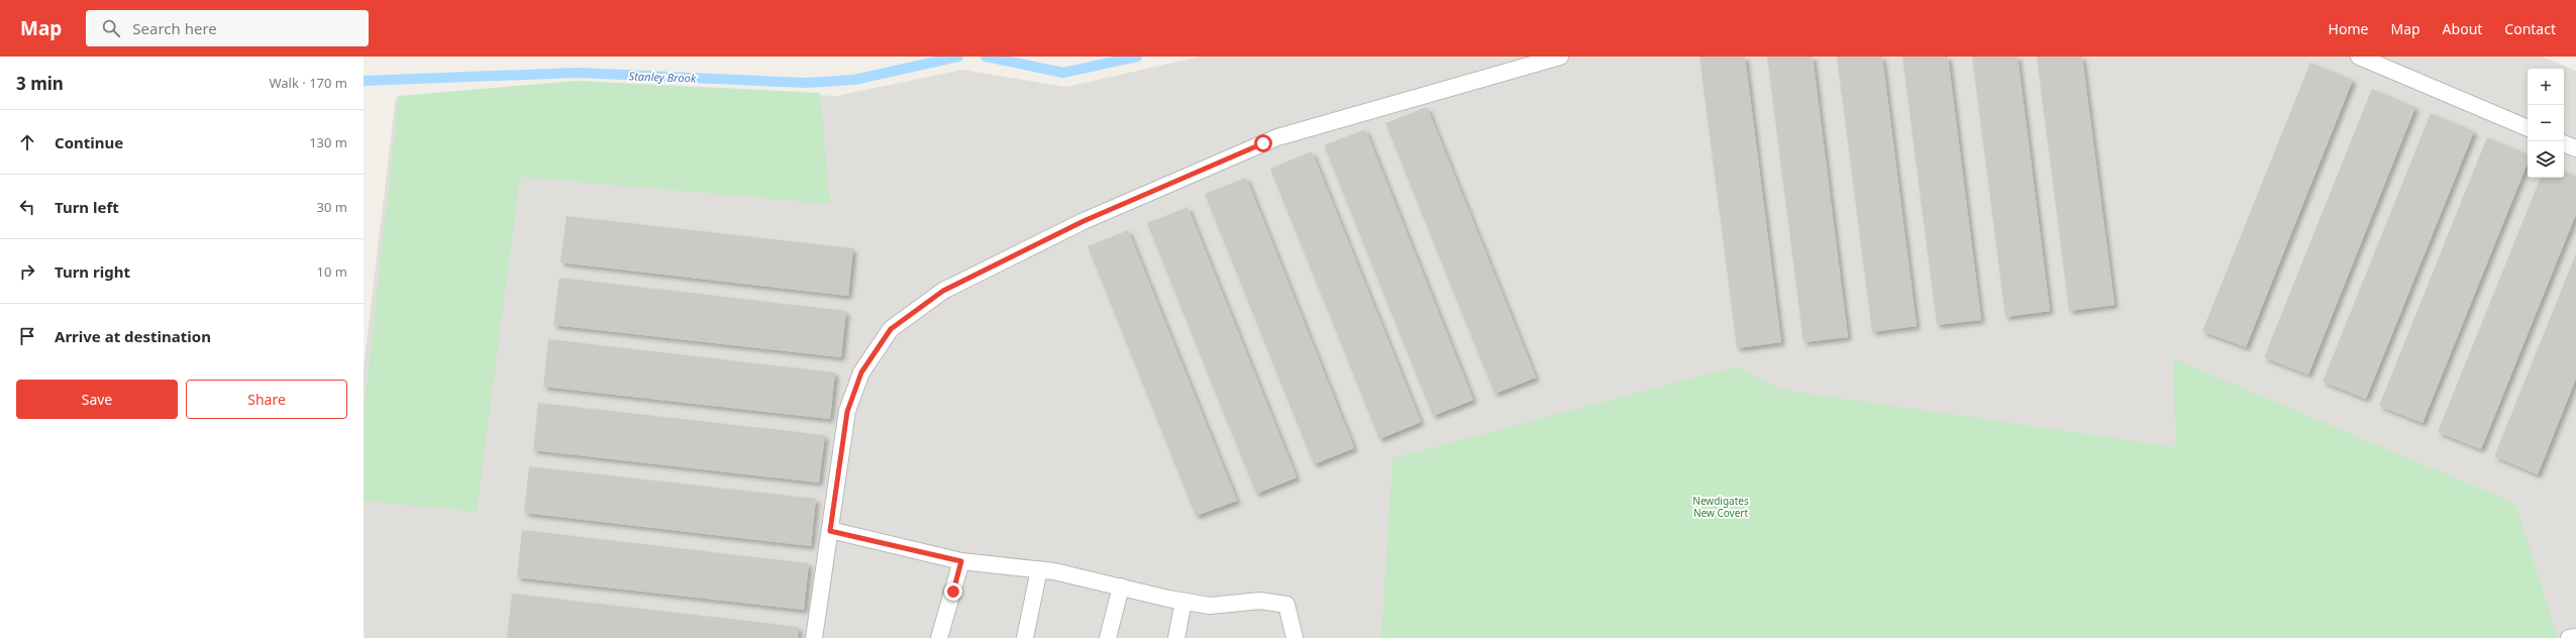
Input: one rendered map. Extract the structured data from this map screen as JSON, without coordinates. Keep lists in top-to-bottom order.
{
  "water": ["Stanley Brook"],
  "parks": ["Newdigates New Covert"],
  "page": {
    "header": "Map",
    "search": "Search here",
    "nav": [
      "Home",
      "Map",
      "About",
      "Contact"
    ],
    "heading": ["3 min", "Walk · 170 m"],
    "map_buttons": ["+", "−"],
    "list": [
      ["Continue", "130 m"],
      ["Turn left", "30 m"],
      ["Turn right", "10 m"],
      "Arrive at destination"
    ],
    "buttons": ["Save", "Share"]
  }
}
